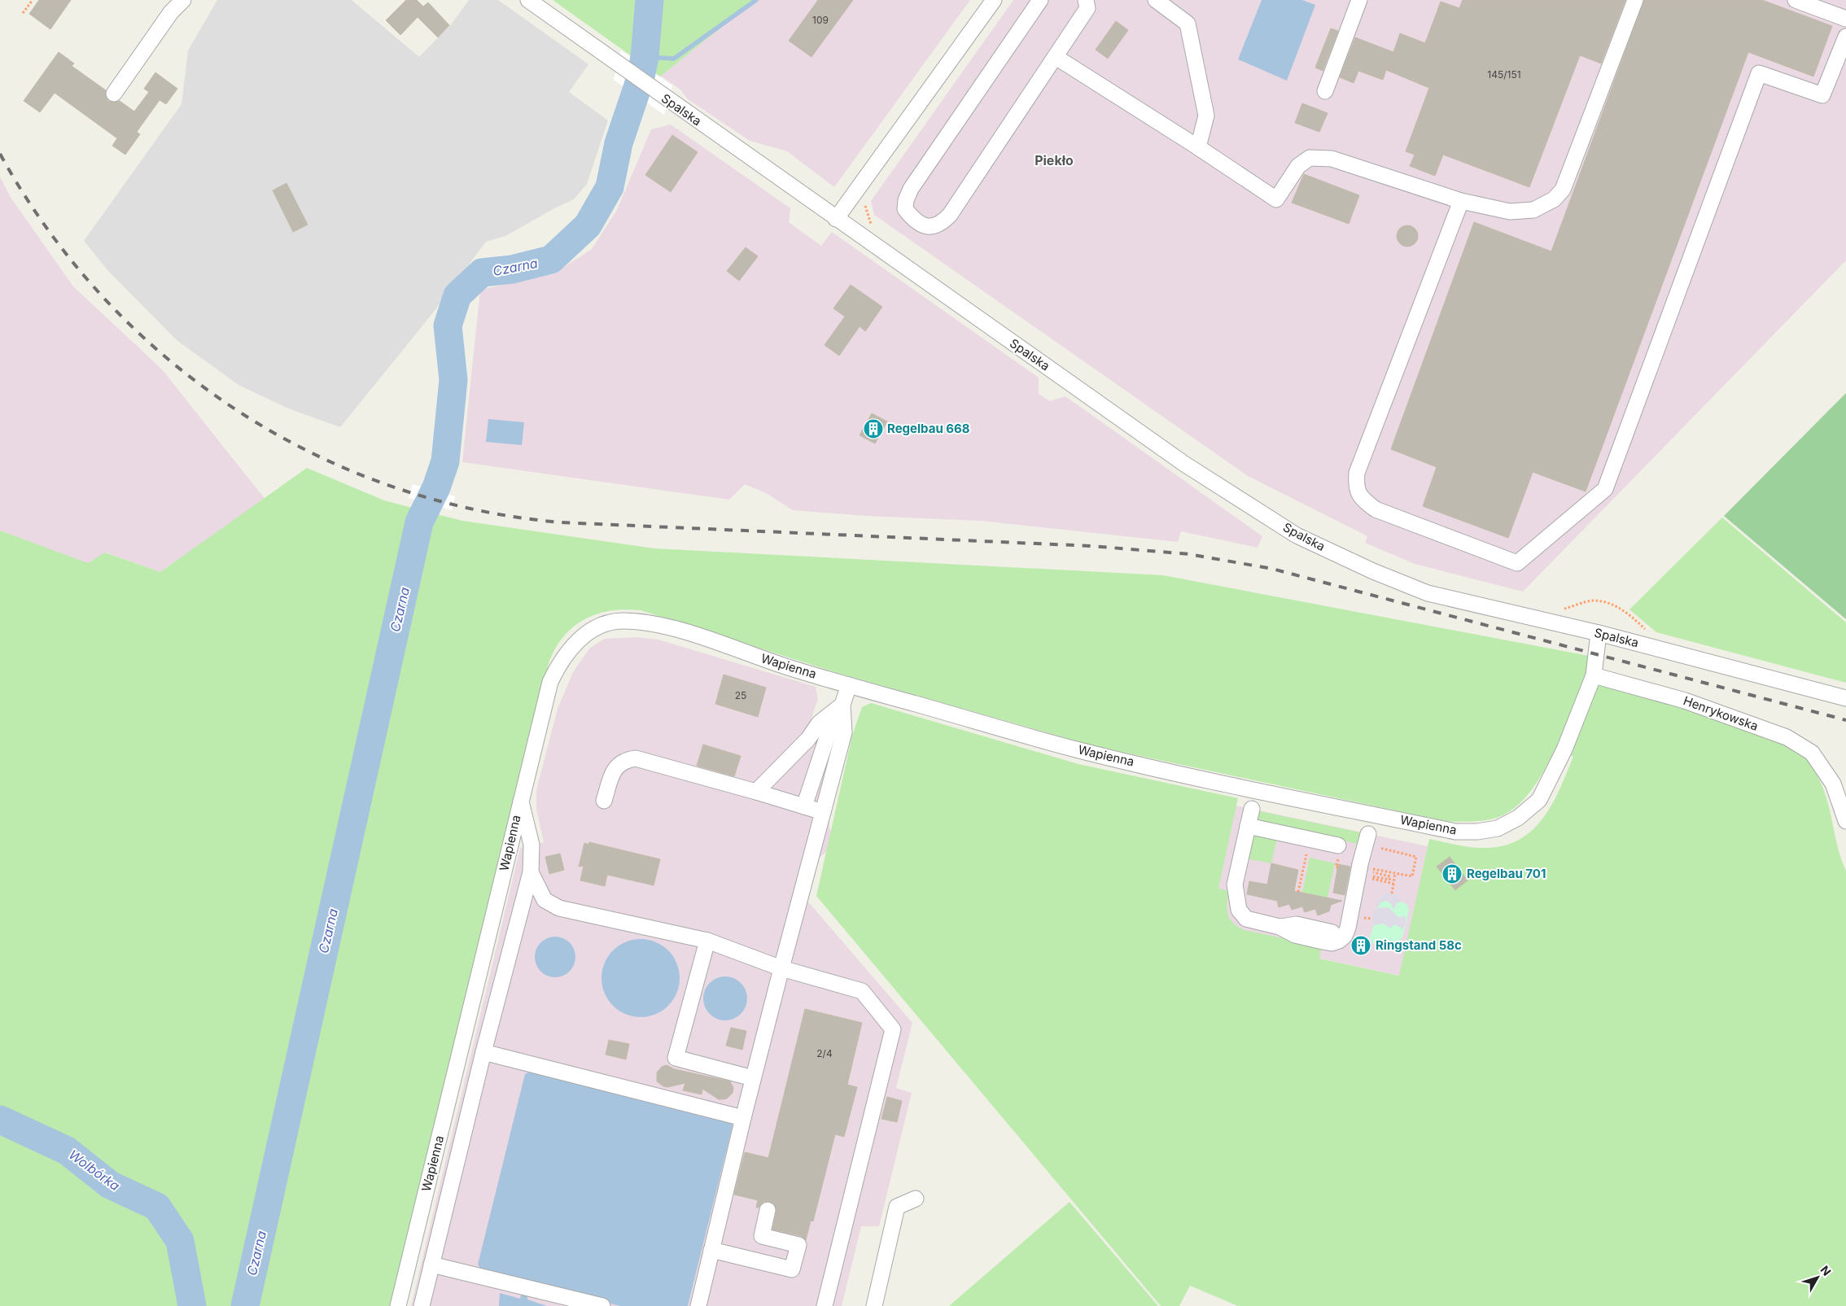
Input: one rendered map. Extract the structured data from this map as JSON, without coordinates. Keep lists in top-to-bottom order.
{
  "streets": {
    "street": ["Spalska", "Wapienna", "Henrykowska"]
  },
  "crossings": [
    ["Wapienna", "Henrykowska"]
  ],
  "districts": ["Piekło"],
  "water": ["Czarna", "Wolbórka"],
  "places": {
    "building": ["Regelbau 668", "Regelbau 701", "Ringstand 58c"]
  },
  "house_numbers": [
    "109",
    "145/151",
    "25",
    "2/4"
  ],
  "north": "top right"
}
